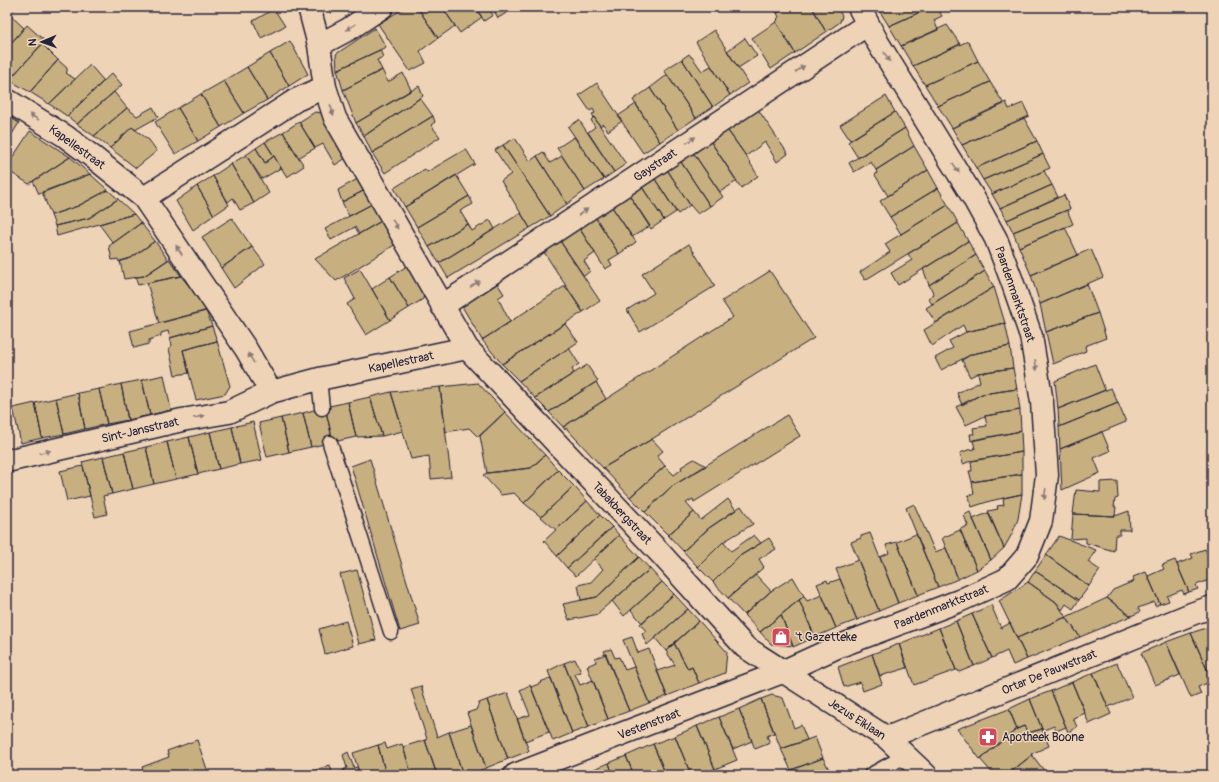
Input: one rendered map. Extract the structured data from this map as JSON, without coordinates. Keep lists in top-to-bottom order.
{
  "streets": {
    "street": [
      "Kapellestraat",
      "Gaystraat",
      "Paardenmarktstraat",
      "Sint-Jansstraat",
      "Tabakbergstraat",
      "Ortar De Pauwstraat",
      "Jezus Eiklaan",
      "Vestenstraat"
    ]
  },
  "crossings": [
    ["Kapellestraat", "Sint-Jansstraat"],
    ["Kapellestraat", "Tabakbergstraat"],
    ["Gaystraat", "Paardenmarktstraat"],
    ["Paardenmarktstraat", "Tabakbergstraat"],
    ["Paardenmarktstraat", "Jezus Eiklaan"],
    ["Paardenmarktstraat", "Vestenstraat"],
    ["Tabakbergstraat", "Jezus Eiklaan"],
    ["Tabakbergstraat", "Vestenstraat"],
    ["Ortar De Pauwstraat", "Jezus Eiklaan"],
    ["Jezus Eiklaan", "Vestenstraat"]
  ],
  "one_way": ["Gaystraat", "Sint-Jansstraat"],
  "places": {
    "shop": ["'t Gazetteke"],
    "pharmacy": ["Apotheek Boone"]
  },
  "north": "left"
}
